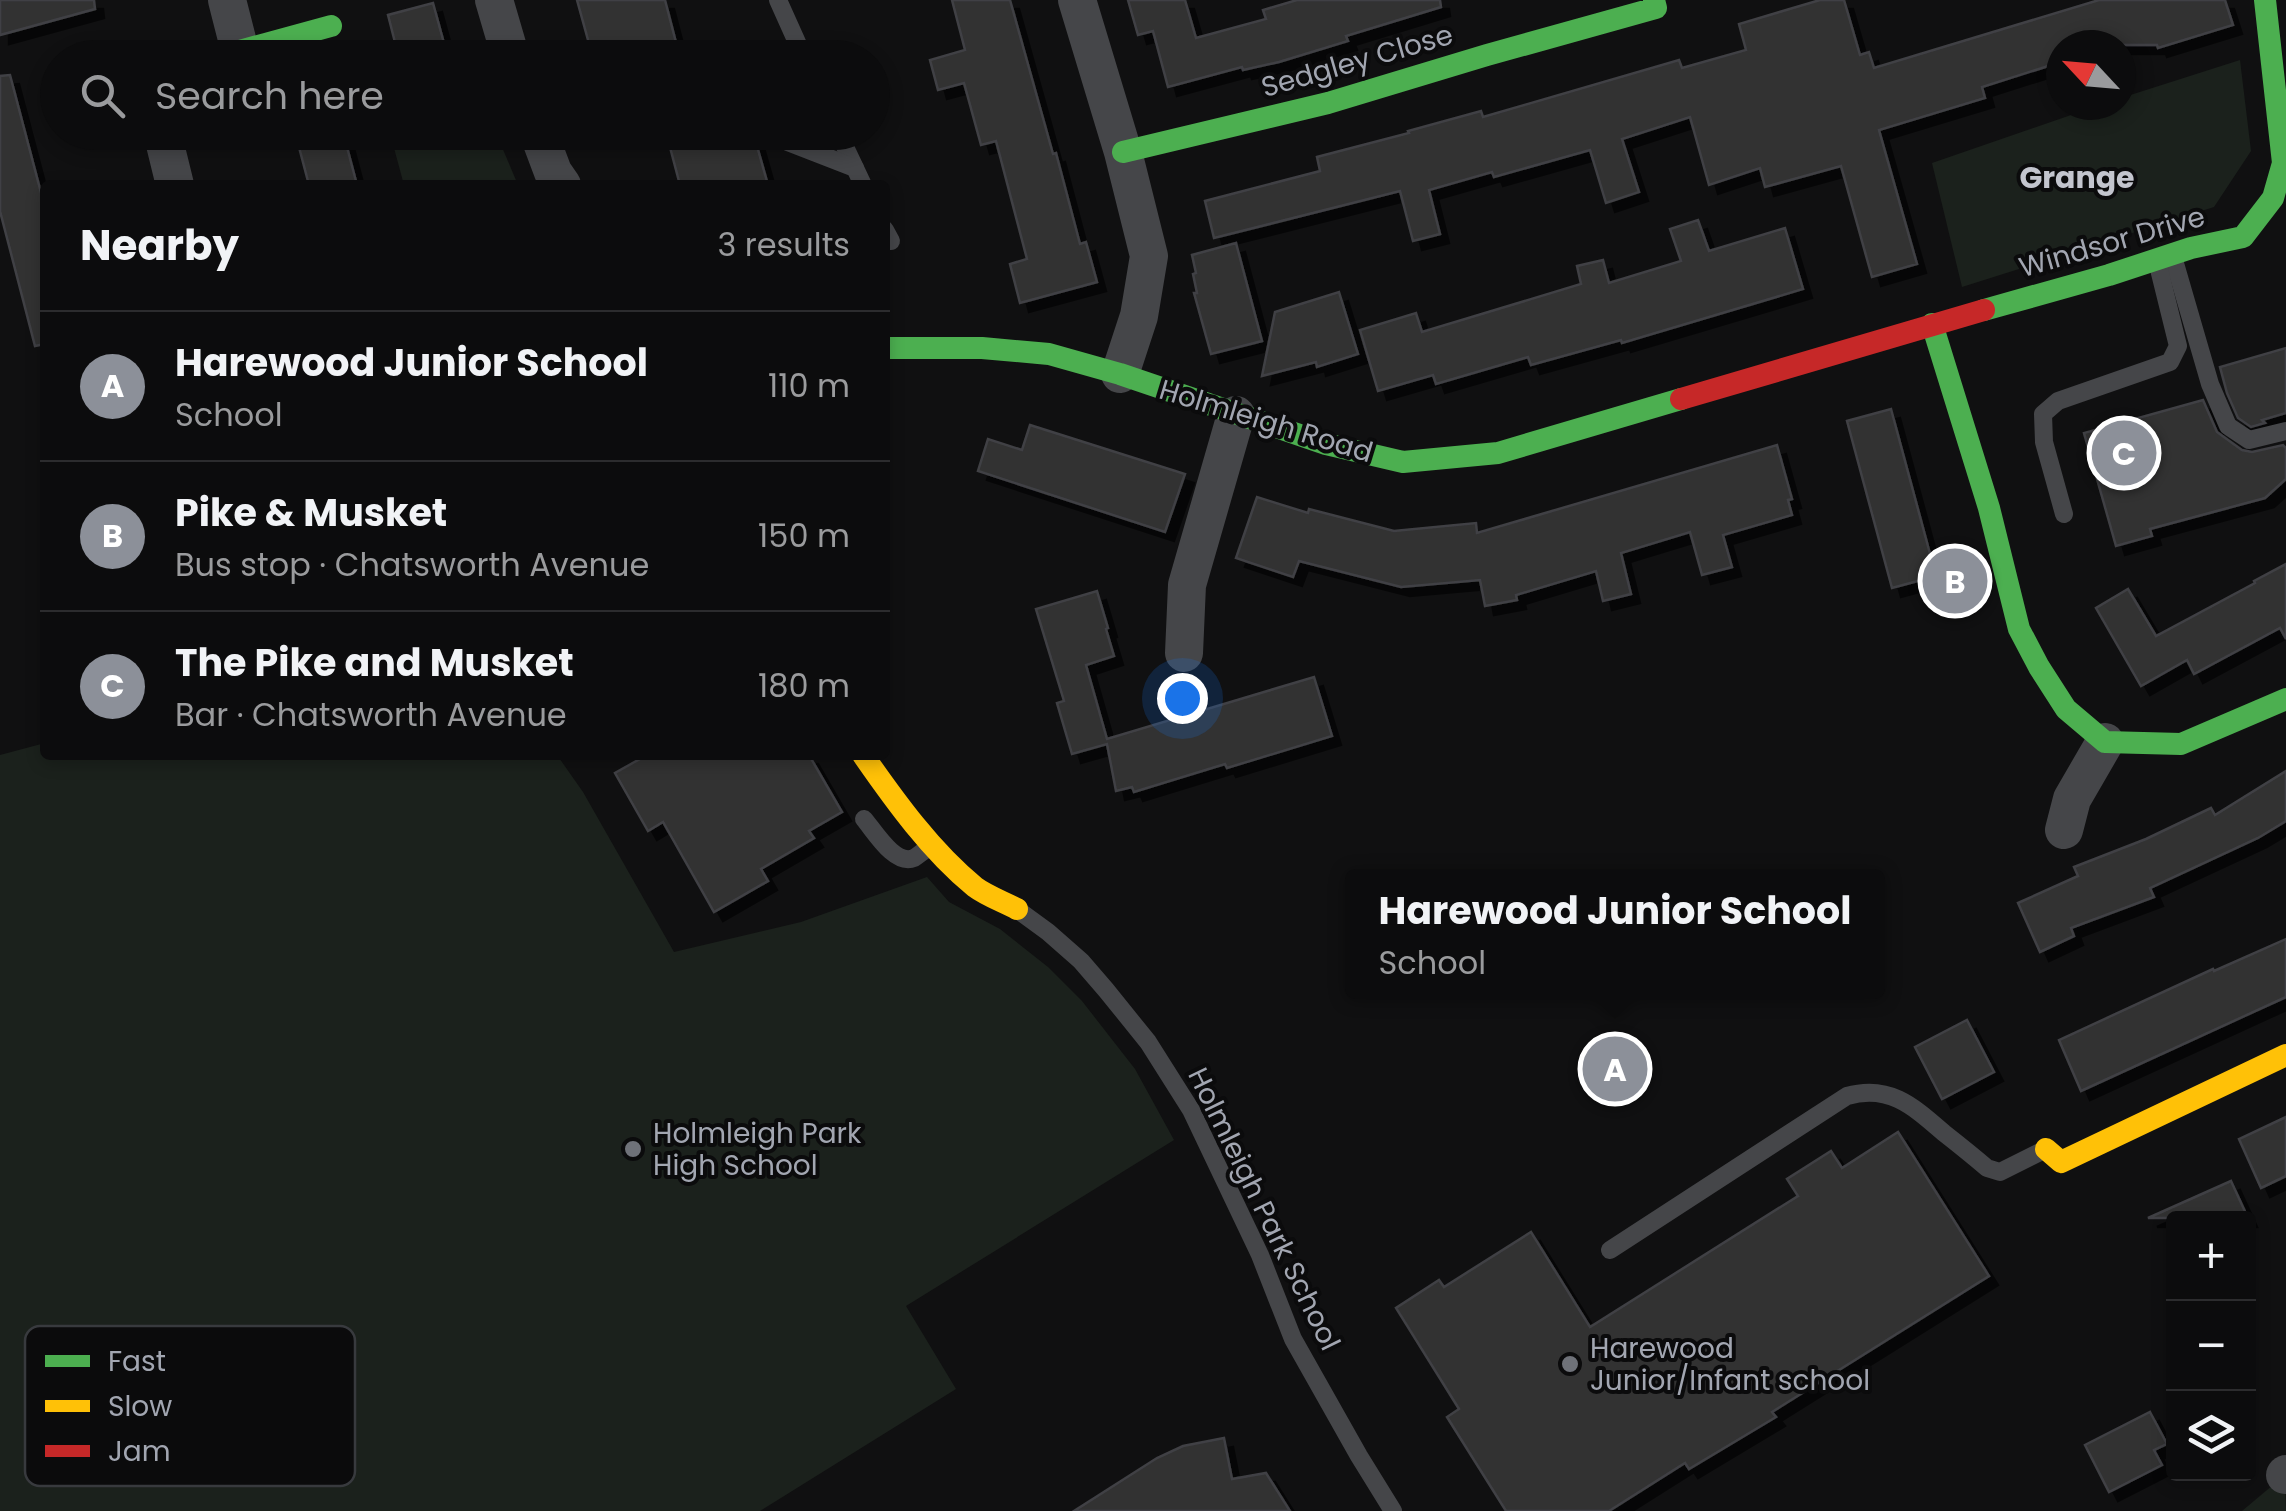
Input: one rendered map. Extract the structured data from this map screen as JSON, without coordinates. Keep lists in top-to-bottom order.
{
  "streets": {
    "street": ["Sedgley Close", "Windsor Drive", "Holmleigh Road"],
    "lane": ["Holmleigh Park School"]
  },
  "crossings": [
    ["Windsor Drive", "Holmleigh Road"]
  ],
  "districts": ["Grange"],
  "places": ["Holmleigh Park High School", "Harewood Junior/Infant school"],
  "legend": ["Fast", "Slow", "Jam"],
  "north": "top left",
  "page": {
    "search": "Search here",
    "heading": ["Nearby", "3 results"],
    "list": [
      {
        "mark": "A",
        "name": "Harewood Junior School",
        "note": "School",
        "value": "110 m"
      },
      {
        "mark": "B",
        "name": "Pike & Musket",
        "note": "Bus stop · Chatsworth Avenue",
        "value": "150 m"
      },
      {
        "mark": "C",
        "name": "The Pike and Musket",
        "note": "Bar · Chatsworth Avenue",
        "value": "180 m"
      }
    ],
    "pins": ["C", "B", "A"],
    "popup": ["Harewood Junior School", "School"],
    "map_buttons": ["+", "−"]
  }
}
